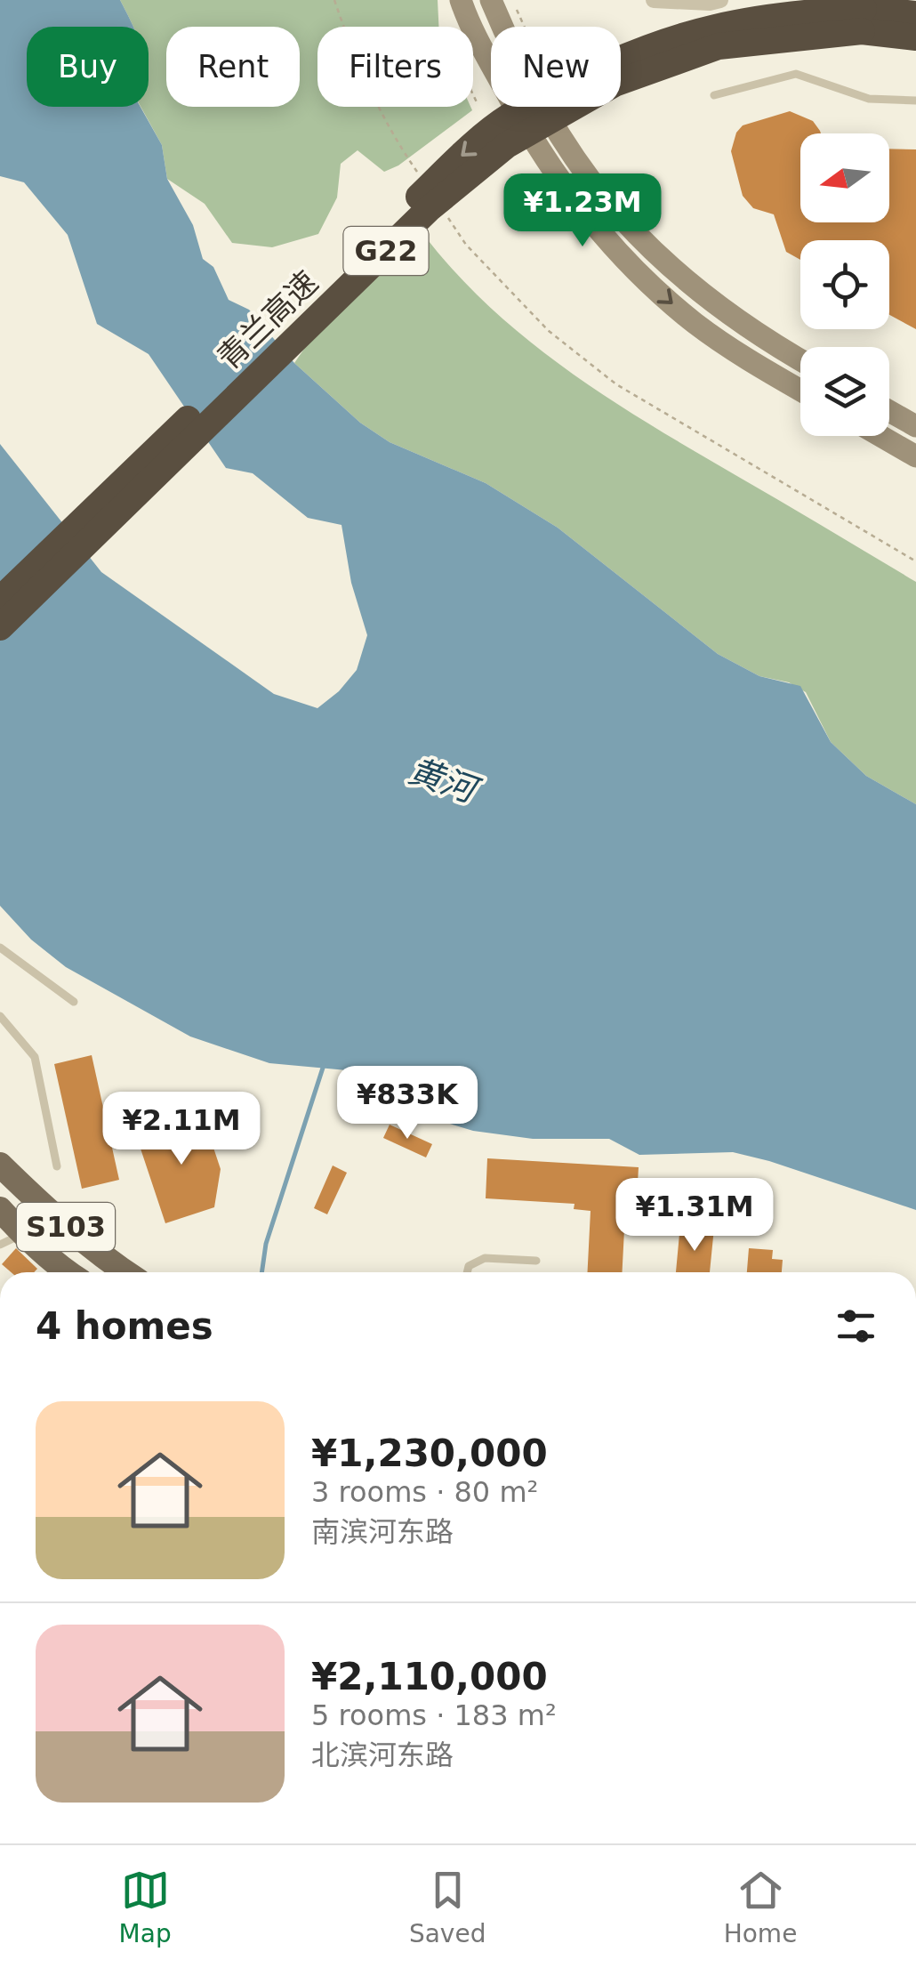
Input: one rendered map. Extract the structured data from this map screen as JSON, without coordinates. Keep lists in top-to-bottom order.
{
  "streets": {
    "highway": ["G22", "青兰高速"],
    "main road": ["S103"]
  },
  "water": ["黄河"],
  "north": "left",
  "page": {
    "chip": [
      "Buy",
      "Rent",
      "Filters",
      "New"
    ],
    "price": [
      "¥1.23M",
      "¥833K",
      "¥2.11M",
      "¥1.31M"
    ],
    "heading": "4 homes",
    "list": [
      {
        "name": "¥1,230,000",
        "note": "3 rooms · 80 m² · 南滨河东路"
      },
      {
        "name": "¥2,110,000",
        "note": "5 rooms · 183 m² · 北滨河东路"
      }
    ],
    "tabs": ["Map", "Saved", "Home"]
  }
}
